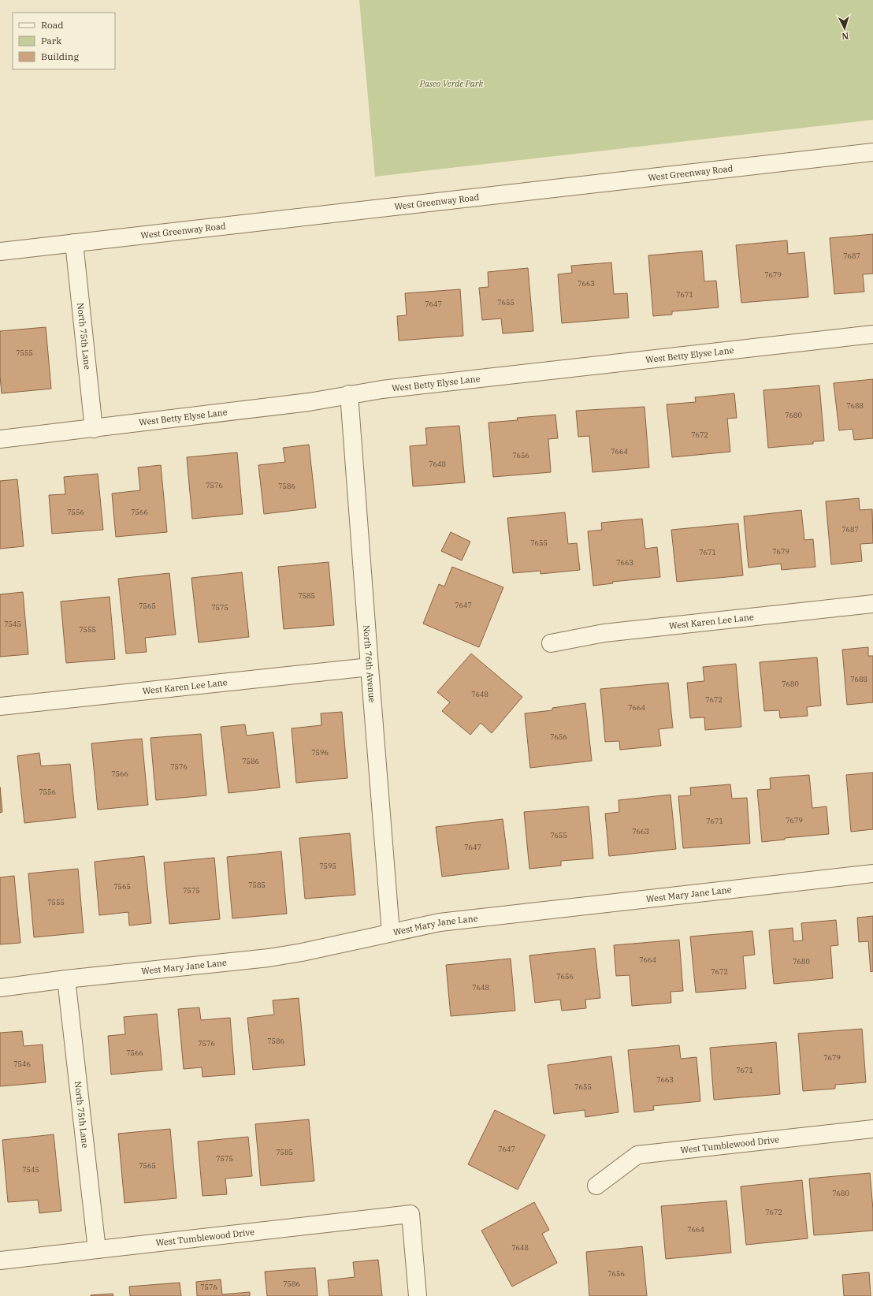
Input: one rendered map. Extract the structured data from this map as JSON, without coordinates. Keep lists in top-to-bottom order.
{
  "streets": {
    "street": [
      "West Greenway Road",
      "North 75th Lane",
      "West Betty Elyse Lane",
      "West Karen Lee Lane",
      "North 76th Avenue",
      "West Mary Jane Lane",
      "West Tumblewood Drive"
    ]
  },
  "crossings": [
    ["West Greenway Road", "North 75th Lane"],
    ["North 75th Lane", "West Betty Elyse Lane"],
    ["North 75th Lane", "West Mary Jane Lane"],
    ["North 75th Lane", "West Tumblewood Drive"],
    ["West Betty Elyse Lane", "North 76th Avenue"],
    ["West Karen Lee Lane", "North 76th Avenue"],
    ["North 76th Avenue", "West Mary Jane Lane"]
  ],
  "parks": ["Paseo Verde Park"],
  "house_numbers": [
    "7687",
    "7679",
    "7663",
    "7671",
    "7655",
    "7647",
    "7555",
    "7688",
    "7680",
    "7672",
    "7664",
    "7656",
    "7648",
    "7576",
    "7586",
    "7556",
    "7566",
    "7687",
    "7655",
    "7679",
    "7671",
    "7663",
    "7585",
    "7647",
    "7565",
    "7575",
    "7545",
    "7555",
    "7688",
    "7680",
    "7648",
    "7672",
    "7664",
    "7656",
    "7596",
    "7586",
    "7576",
    "7566",
    "7556",
    "7679",
    "7671",
    "7663",
    "7655",
    "7647",
    "7595",
    "7585",
    "7565",
    "7575",
    "7555",
    "7664",
    "7680",
    "7672",
    "7656",
    "7648",
    "7586",
    "7576",
    "7566",
    "7679",
    "7546",
    "7671",
    "7663",
    "7655",
    "7647",
    "7585",
    "7575",
    "7565",
    "7545",
    "7680",
    "7672",
    "7664",
    "7648",
    "7656",
    "7586",
    "7576"
  ],
  "legend": ["Road", "Park", "Building"],
  "north": "bottom"
}
